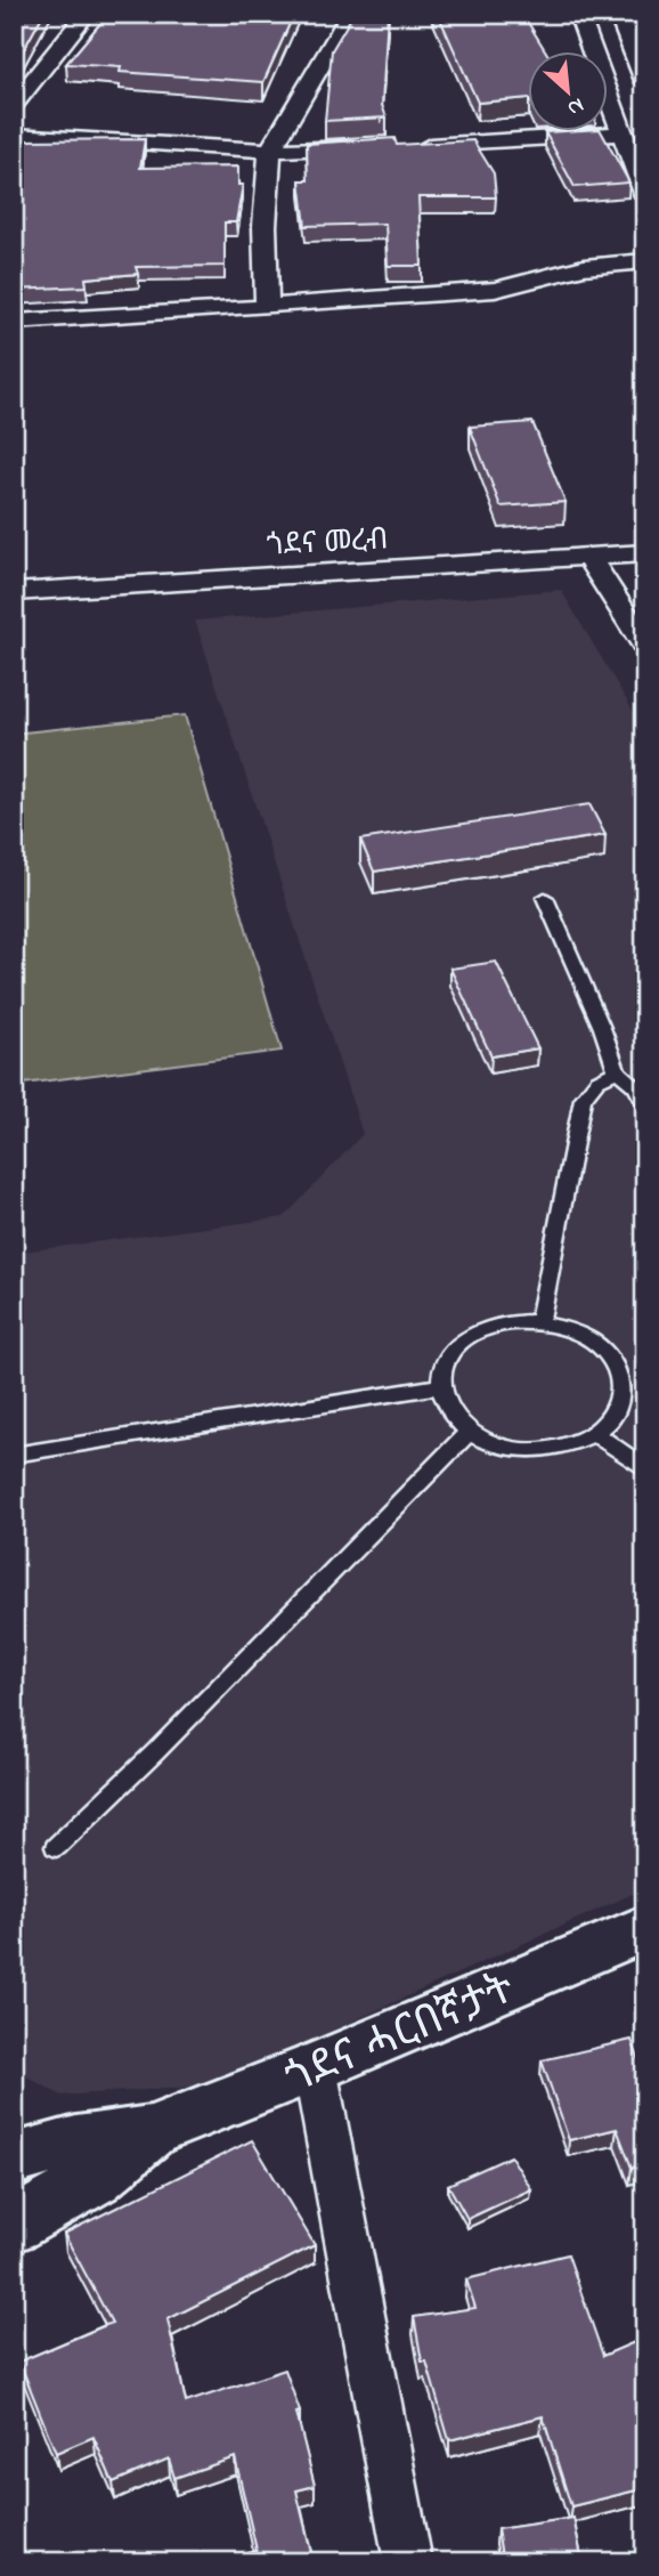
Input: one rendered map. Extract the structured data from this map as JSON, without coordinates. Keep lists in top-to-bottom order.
{
  "streets": {
    "main road": ["ጎደና ሓርበኛታት"],
    "street": ["ጎደና መረብ"]
  },
  "north": "bottom right"
}
